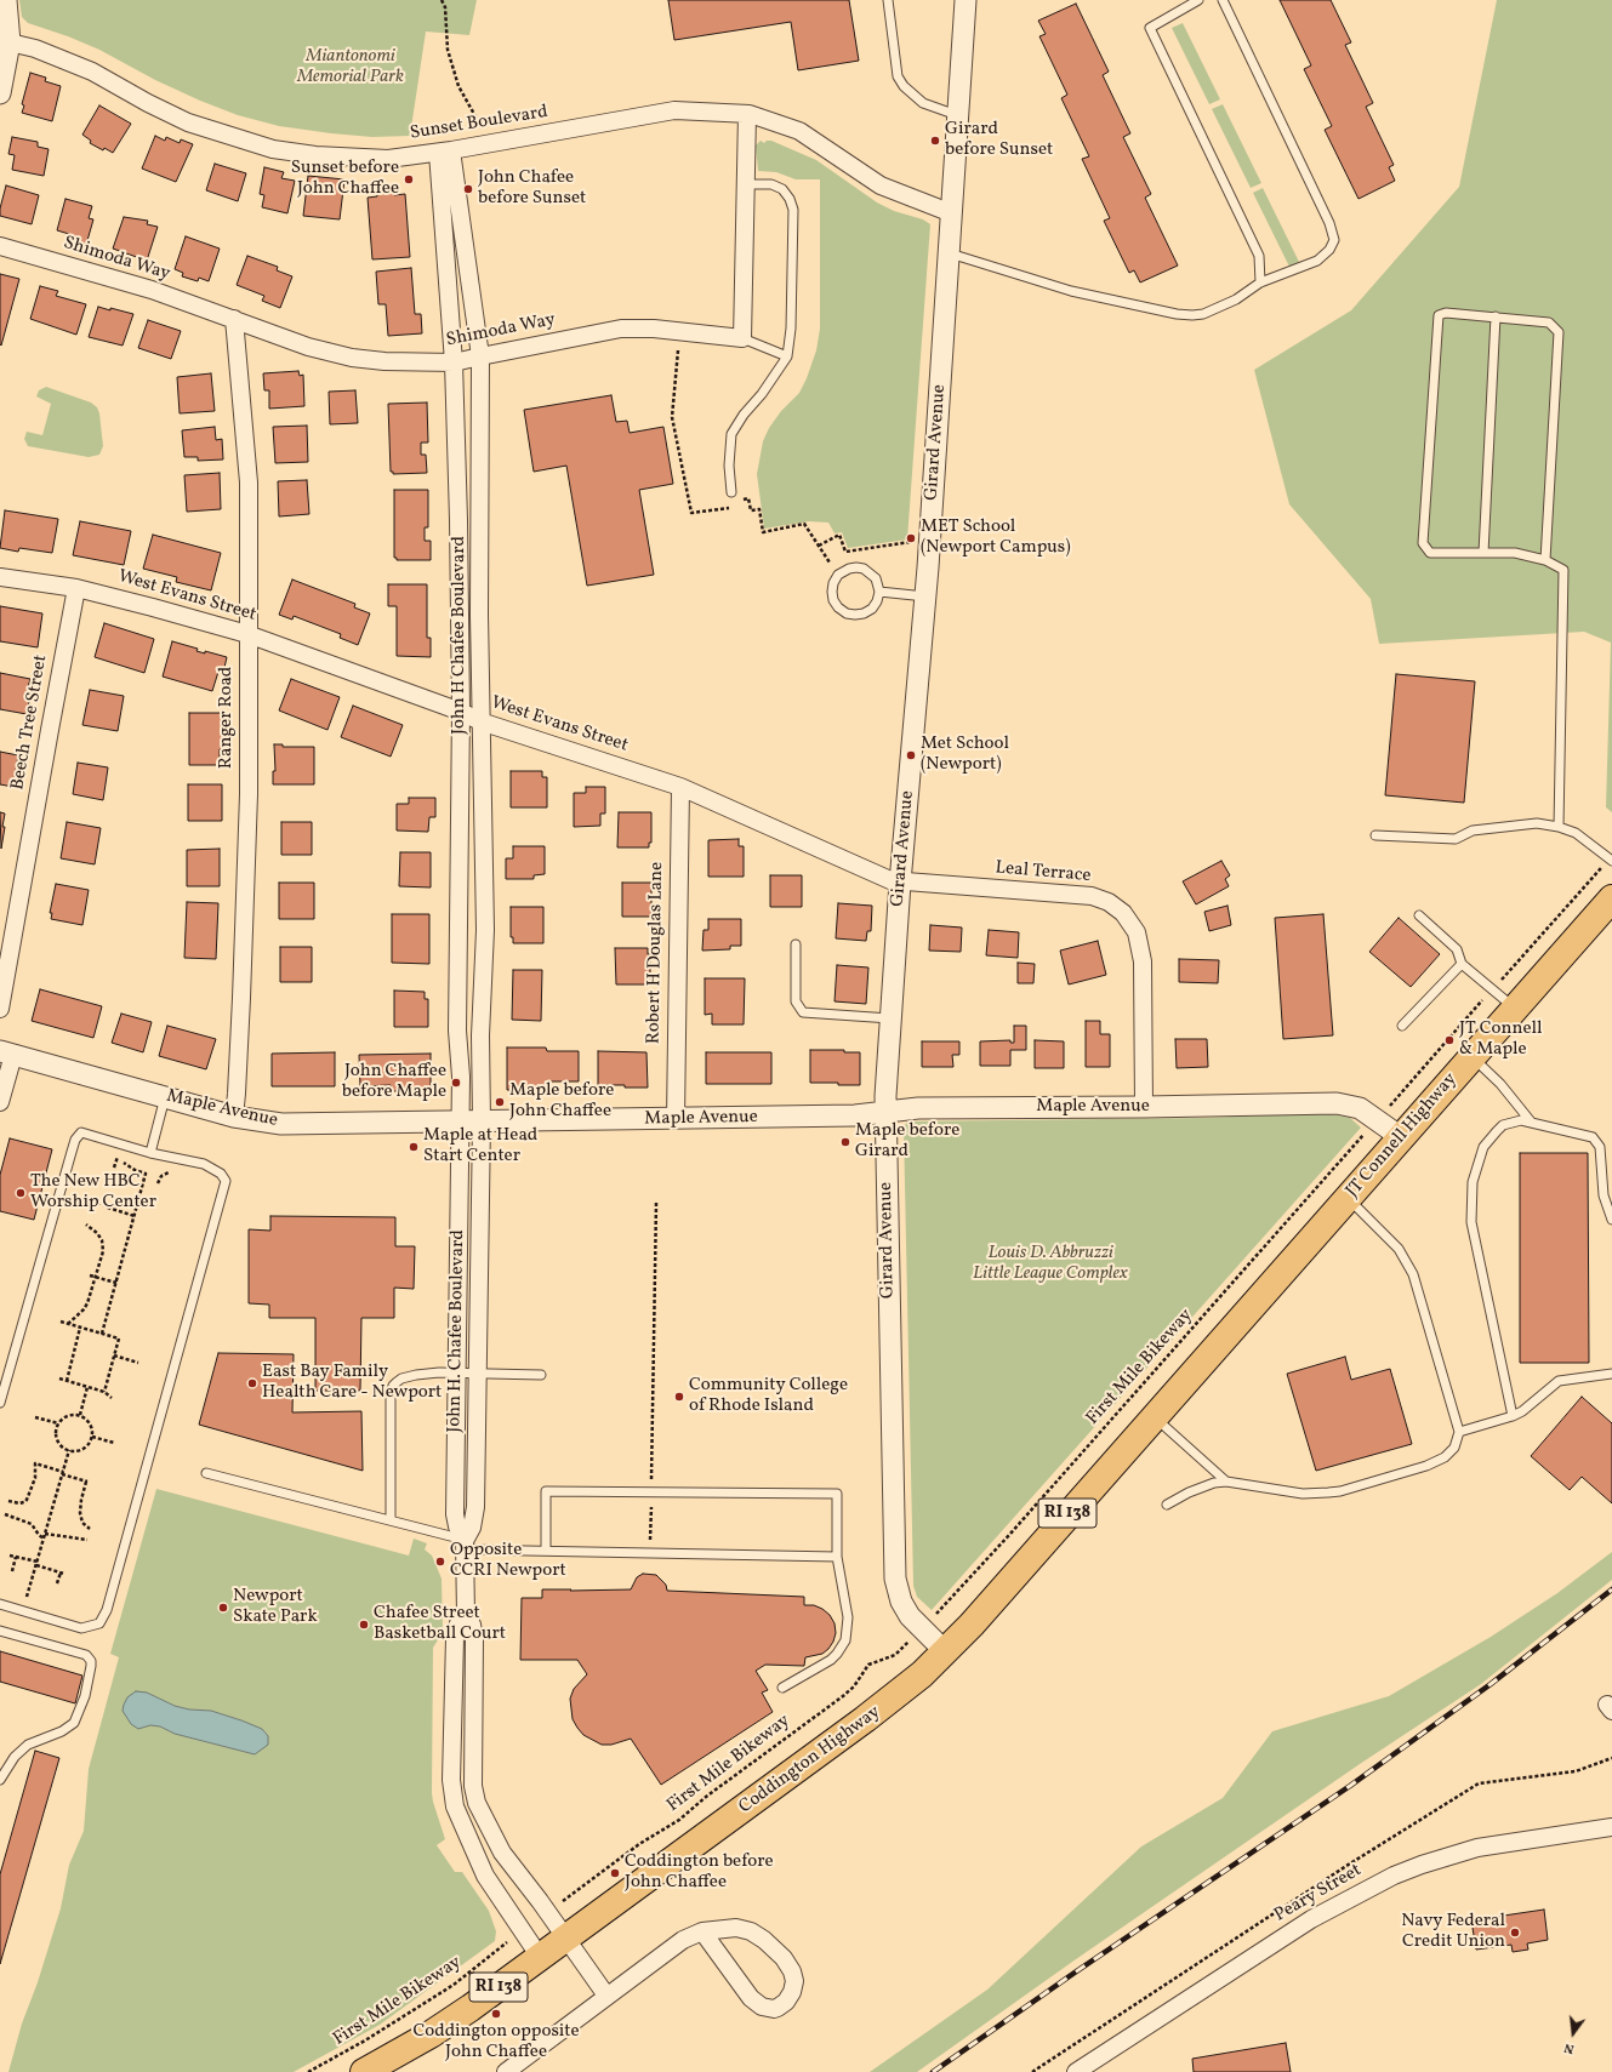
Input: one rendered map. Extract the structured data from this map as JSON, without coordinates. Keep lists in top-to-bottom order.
{
  "streets": {
    "highway": ["JT Connell Highway", "RI 138", "Coddington Highway"],
    "street": [
      "Sunset Boulevard",
      "Shimoda Way",
      "Girard Avenue",
      "West Evans Street",
      "John H Chafee Boulevard",
      "Ranger Road",
      "Beech Tree Street",
      "Leal Terrace",
      "Robert H Douglas Lane",
      "Maple Avenue",
      "John H. Chafee Boulevard",
      "Peary Street"
    ],
    "path": ["First Mile Bikeway"]
  },
  "crossings": [
    ["Sunset Boulevard", "Girard Avenue"],
    ["Sunset Boulevard", "John H Chafee Boulevard"],
    ["Shimoda Way", "John H Chafee Boulevard"],
    ["Shimoda Way", "Ranger Road"],
    ["Girard Avenue", "West Evans Street"],
    ["Girard Avenue", "Leal Terrace"],
    ["Girard Avenue", "Maple Avenue"],
    ["Girard Avenue", "Coddington Highway"],
    ["West Evans Street", "John H Chafee Boulevard"],
    ["West Evans Street", "Ranger Road"],
    ["West Evans Street", "Beech Tree Street"],
    ["West Evans Street", "Leal Terrace"],
    ["West Evans Street", "Robert H Douglas Lane"],
    ["John H Chafee Boulevard", "Maple Avenue"],
    ["John H Chafee Boulevard", "John H. Chafee Boulevard"],
    ["Ranger Road", "Maple Avenue"],
    ["Leal Terrace", "Maple Avenue"],
    ["Robert H Douglas Lane", "Maple Avenue"],
    ["Maple Avenue", "JT Connell Highway"],
    ["Maple Avenue", "John H. Chafee Boulevard"],
    ["JT Connell Highway", "Coddington Highway"],
    ["John H. Chafee Boulevard", "Coddington Highway"]
  ],
  "parks": ["Miantonomi Memorial Park", "Louis D. Abbruzzi Little League Complex"],
  "places": [
    "Girard before Sunset",
    "Sunset before John Chaffee",
    "John Chafee before Sunset",
    "MET School (Newport Campus)",
    "Met School (Newport)",
    "JT Connell & Maple",
    "John Chaffee before Maple",
    "Maple before John Chaffee",
    "Maple before Girard",
    "Maple at Head Start Center",
    "The New HBC Worship Center",
    "East Bay Family Health Care - Newport",
    "Community College of Rhode Island",
    "Opposite CCRI Newport",
    "Newport Skate Park",
    "Chafee Street Basketball Court",
    "Coddington before John Chaffee",
    "Navy Federal Credit Union",
    "Coddington opposite John Chaffee"
  ],
  "north": "bottom"
}
